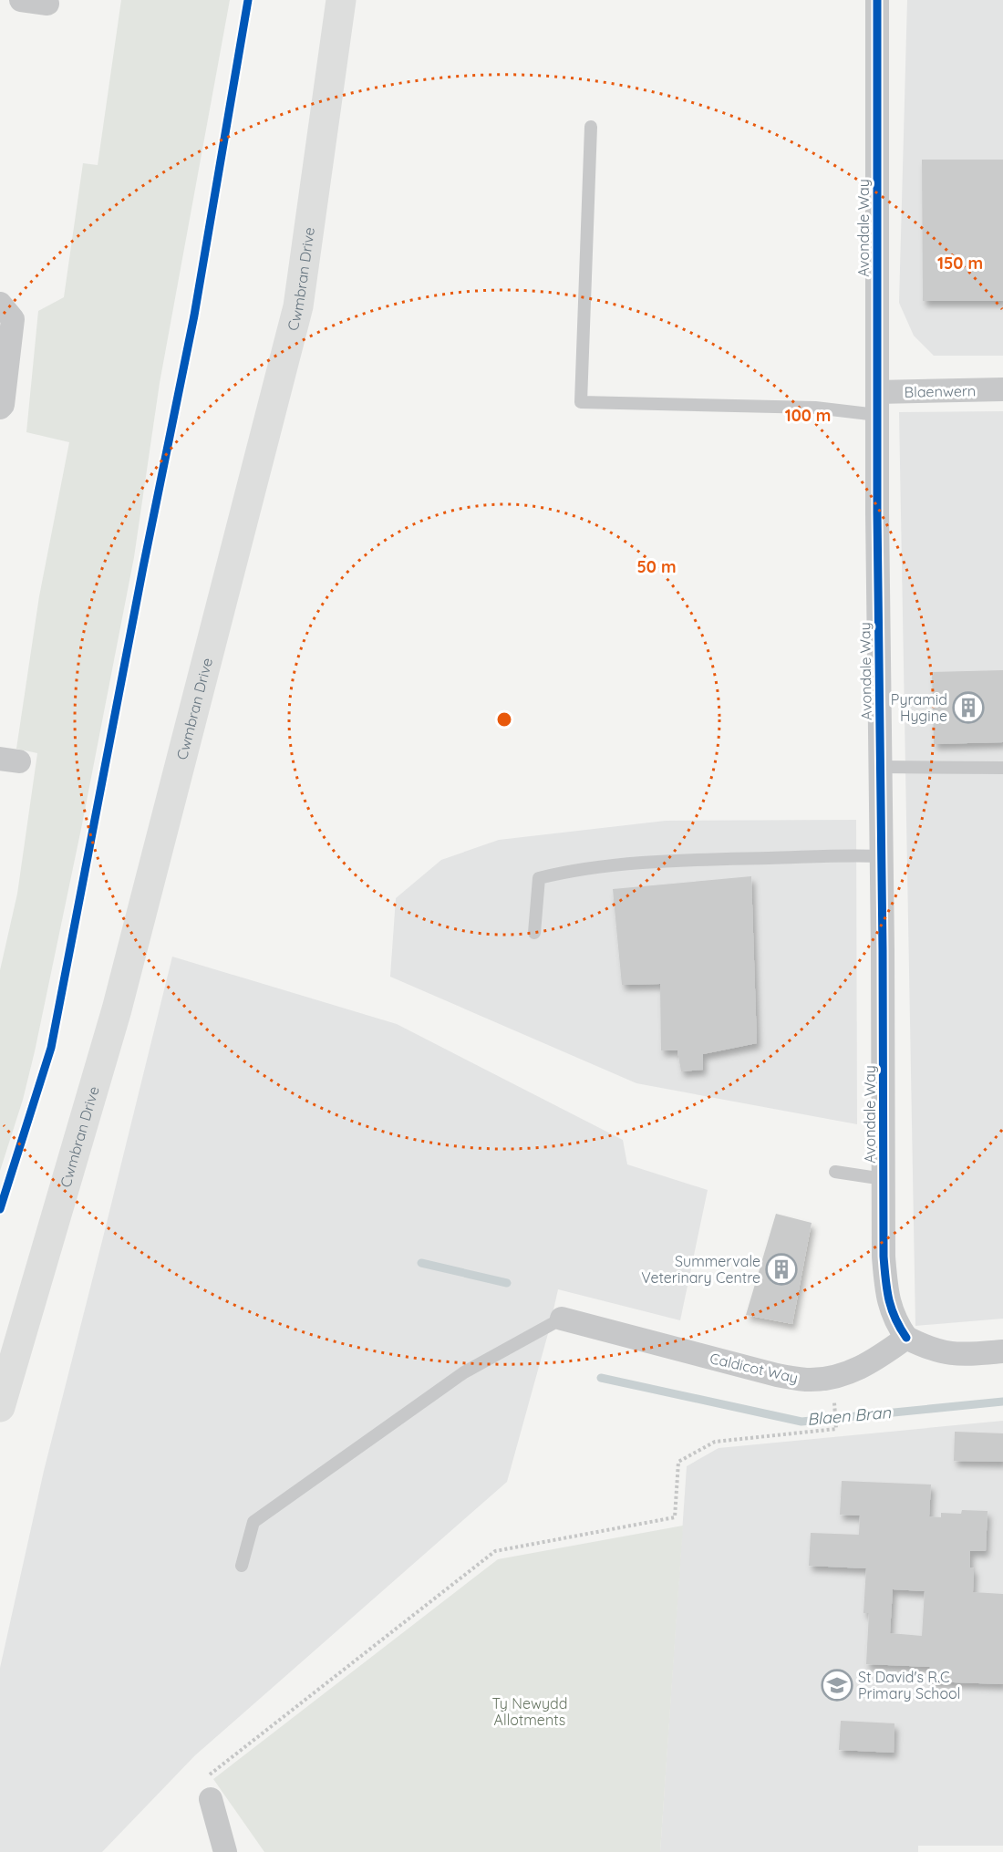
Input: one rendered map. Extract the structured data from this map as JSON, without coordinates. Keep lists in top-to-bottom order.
{
  "streets": {
    "main road": ["Cwmbran Drive"],
    "street": ["Avondale Way", "Blaenwern", "Caldicot Way"]
  },
  "crossings": [
    ["Avondale Way", "Blaenwern"],
    ["Avondale Way", "Caldicot Way"]
  ],
  "water": ["Blaen Bran"],
  "parks": ["Ty Newydd Allotments"],
  "places": {
    "building": ["Pyramid Hygine", "Summervale Veterinary Centre"],
    "school or university": ["St David's R.C Primary School"]
  },
  "rings": ["150 m", "100 m", "50 m"]
}
